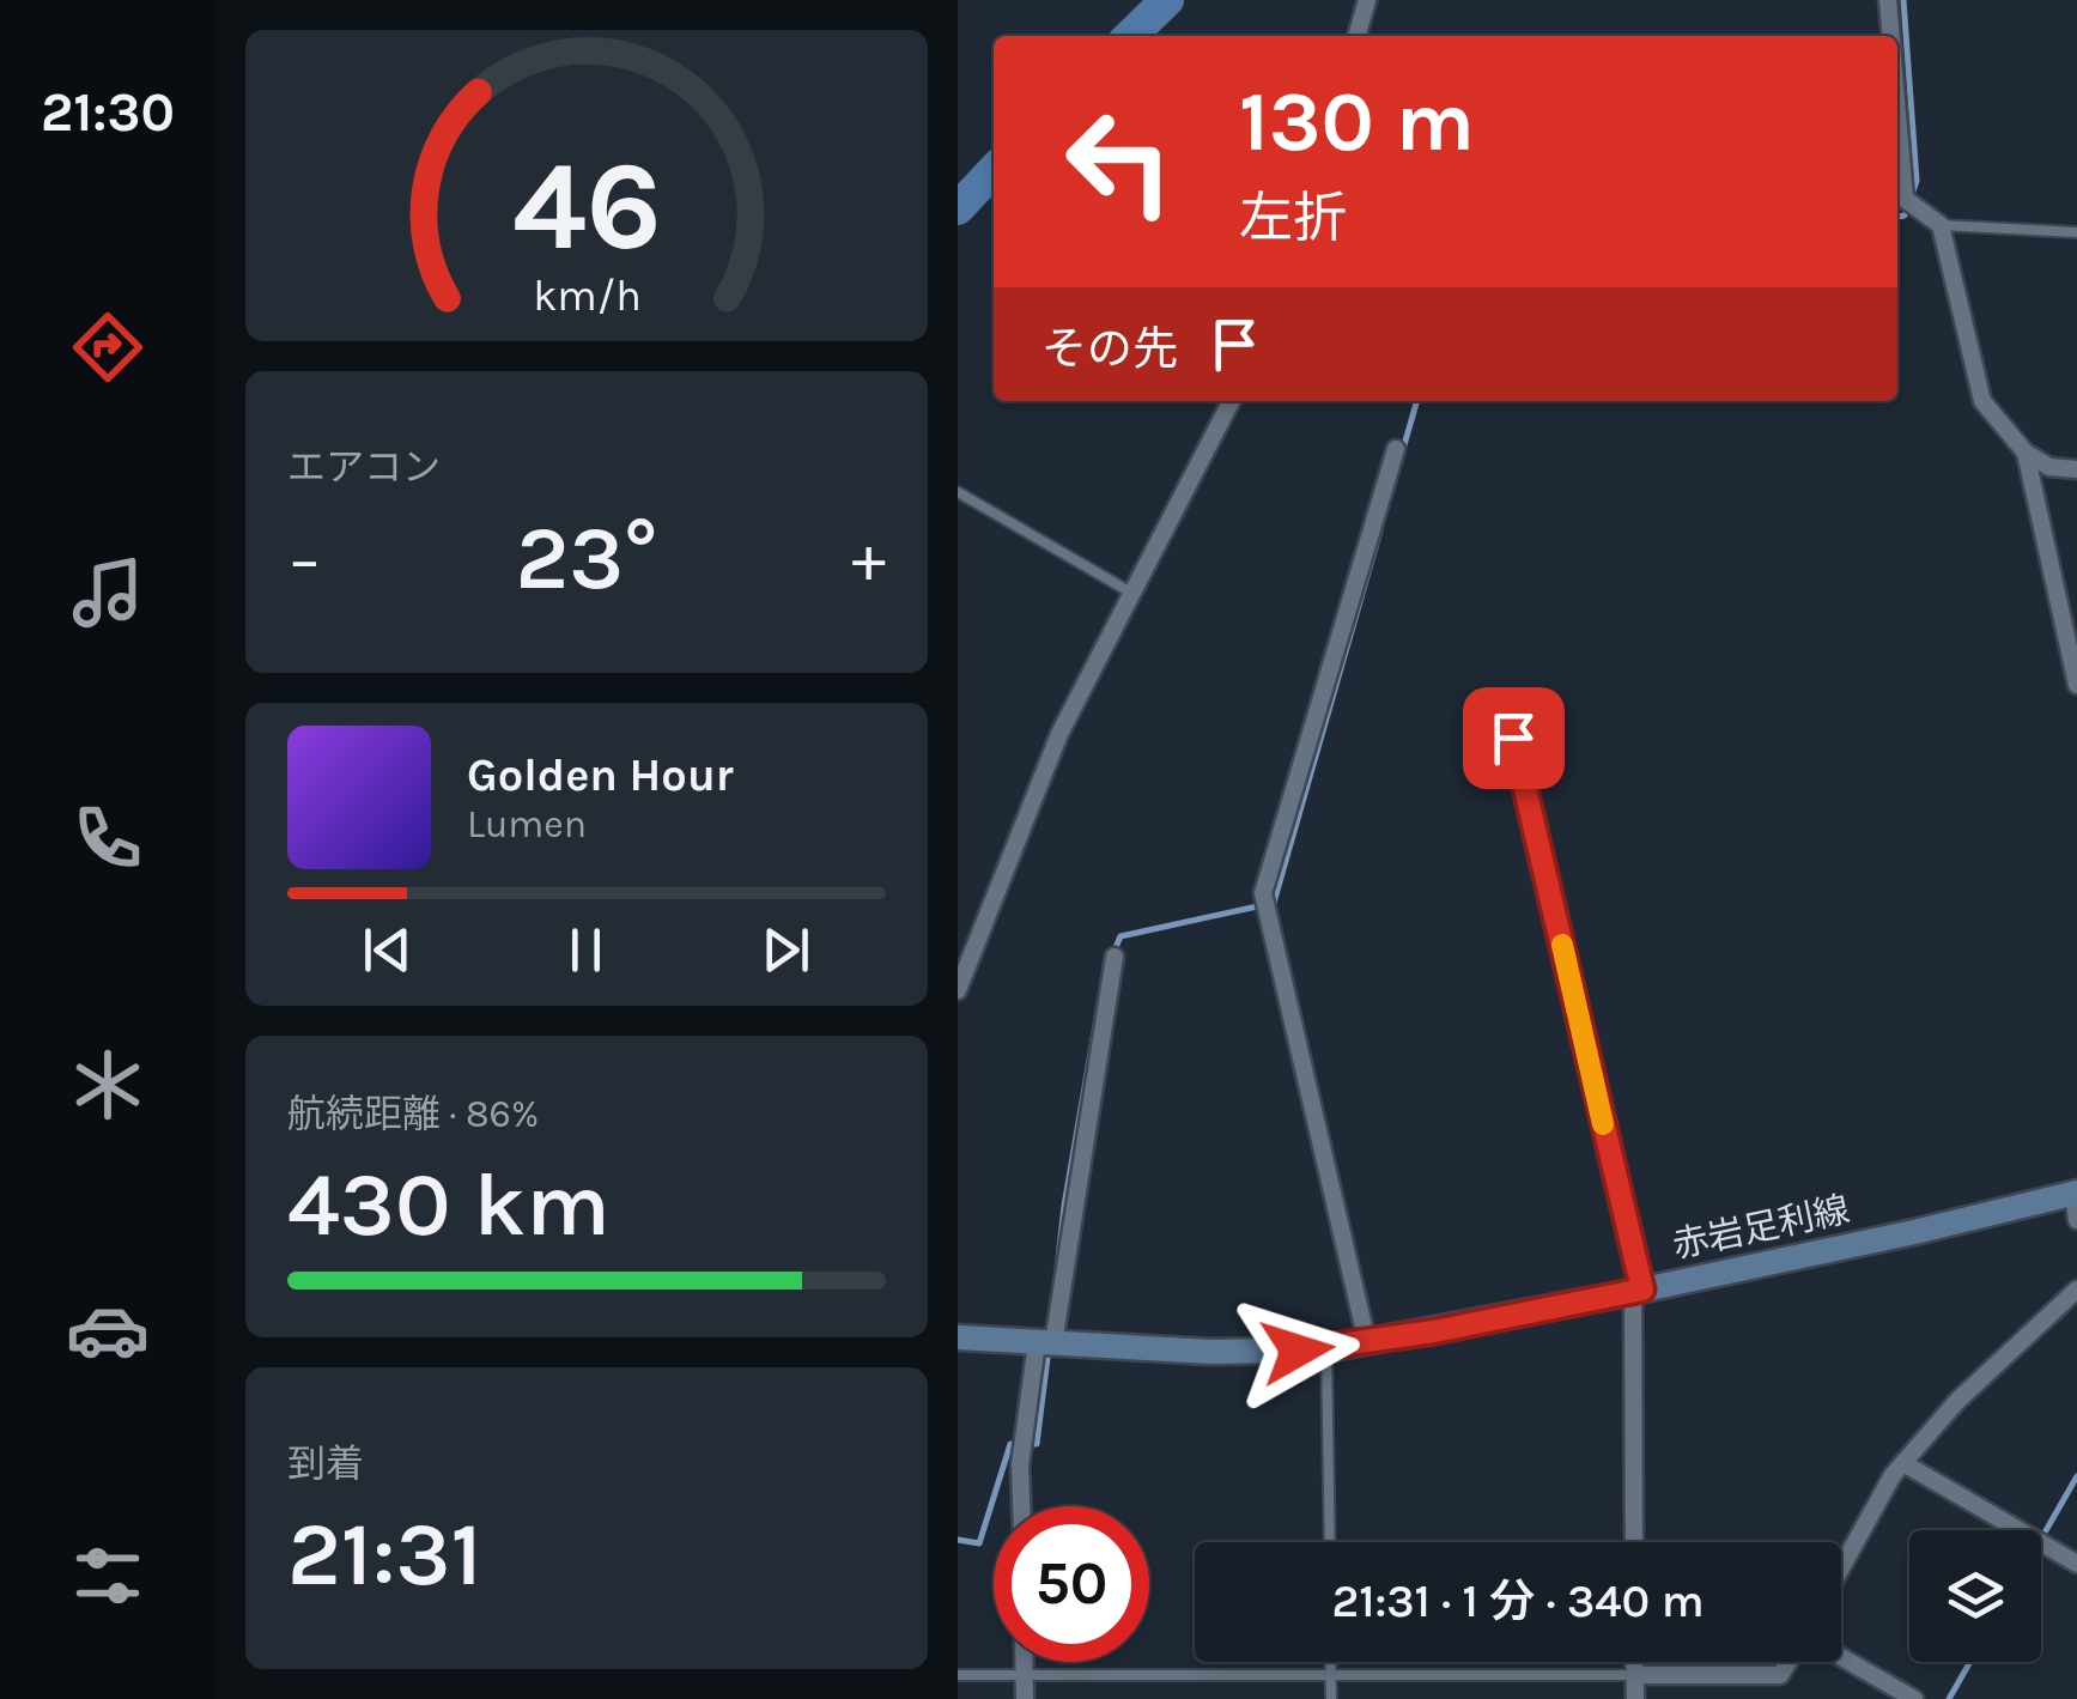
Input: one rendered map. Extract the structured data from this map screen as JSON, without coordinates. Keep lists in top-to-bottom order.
{
  "streets": {
    "main road": ["赤岩足利線"]
  },
  "page": {
    "tabs": "21:30",
    "turn": ["130 m", "左折"],
    "then": "その先",
    "tile": [
      "エアコン",
      ["航続距離 · 86%", "430 km"],
      ["到着", "21:31"]
    ],
    "heat": ["−", "23°", "+"],
    "song": ["Golden Hour", "Lumen"],
    "limit": "50",
    "trip": "21:31 · 1 分 · 340 m",
    "gauge": ["46", "km/h"]
  }
}
